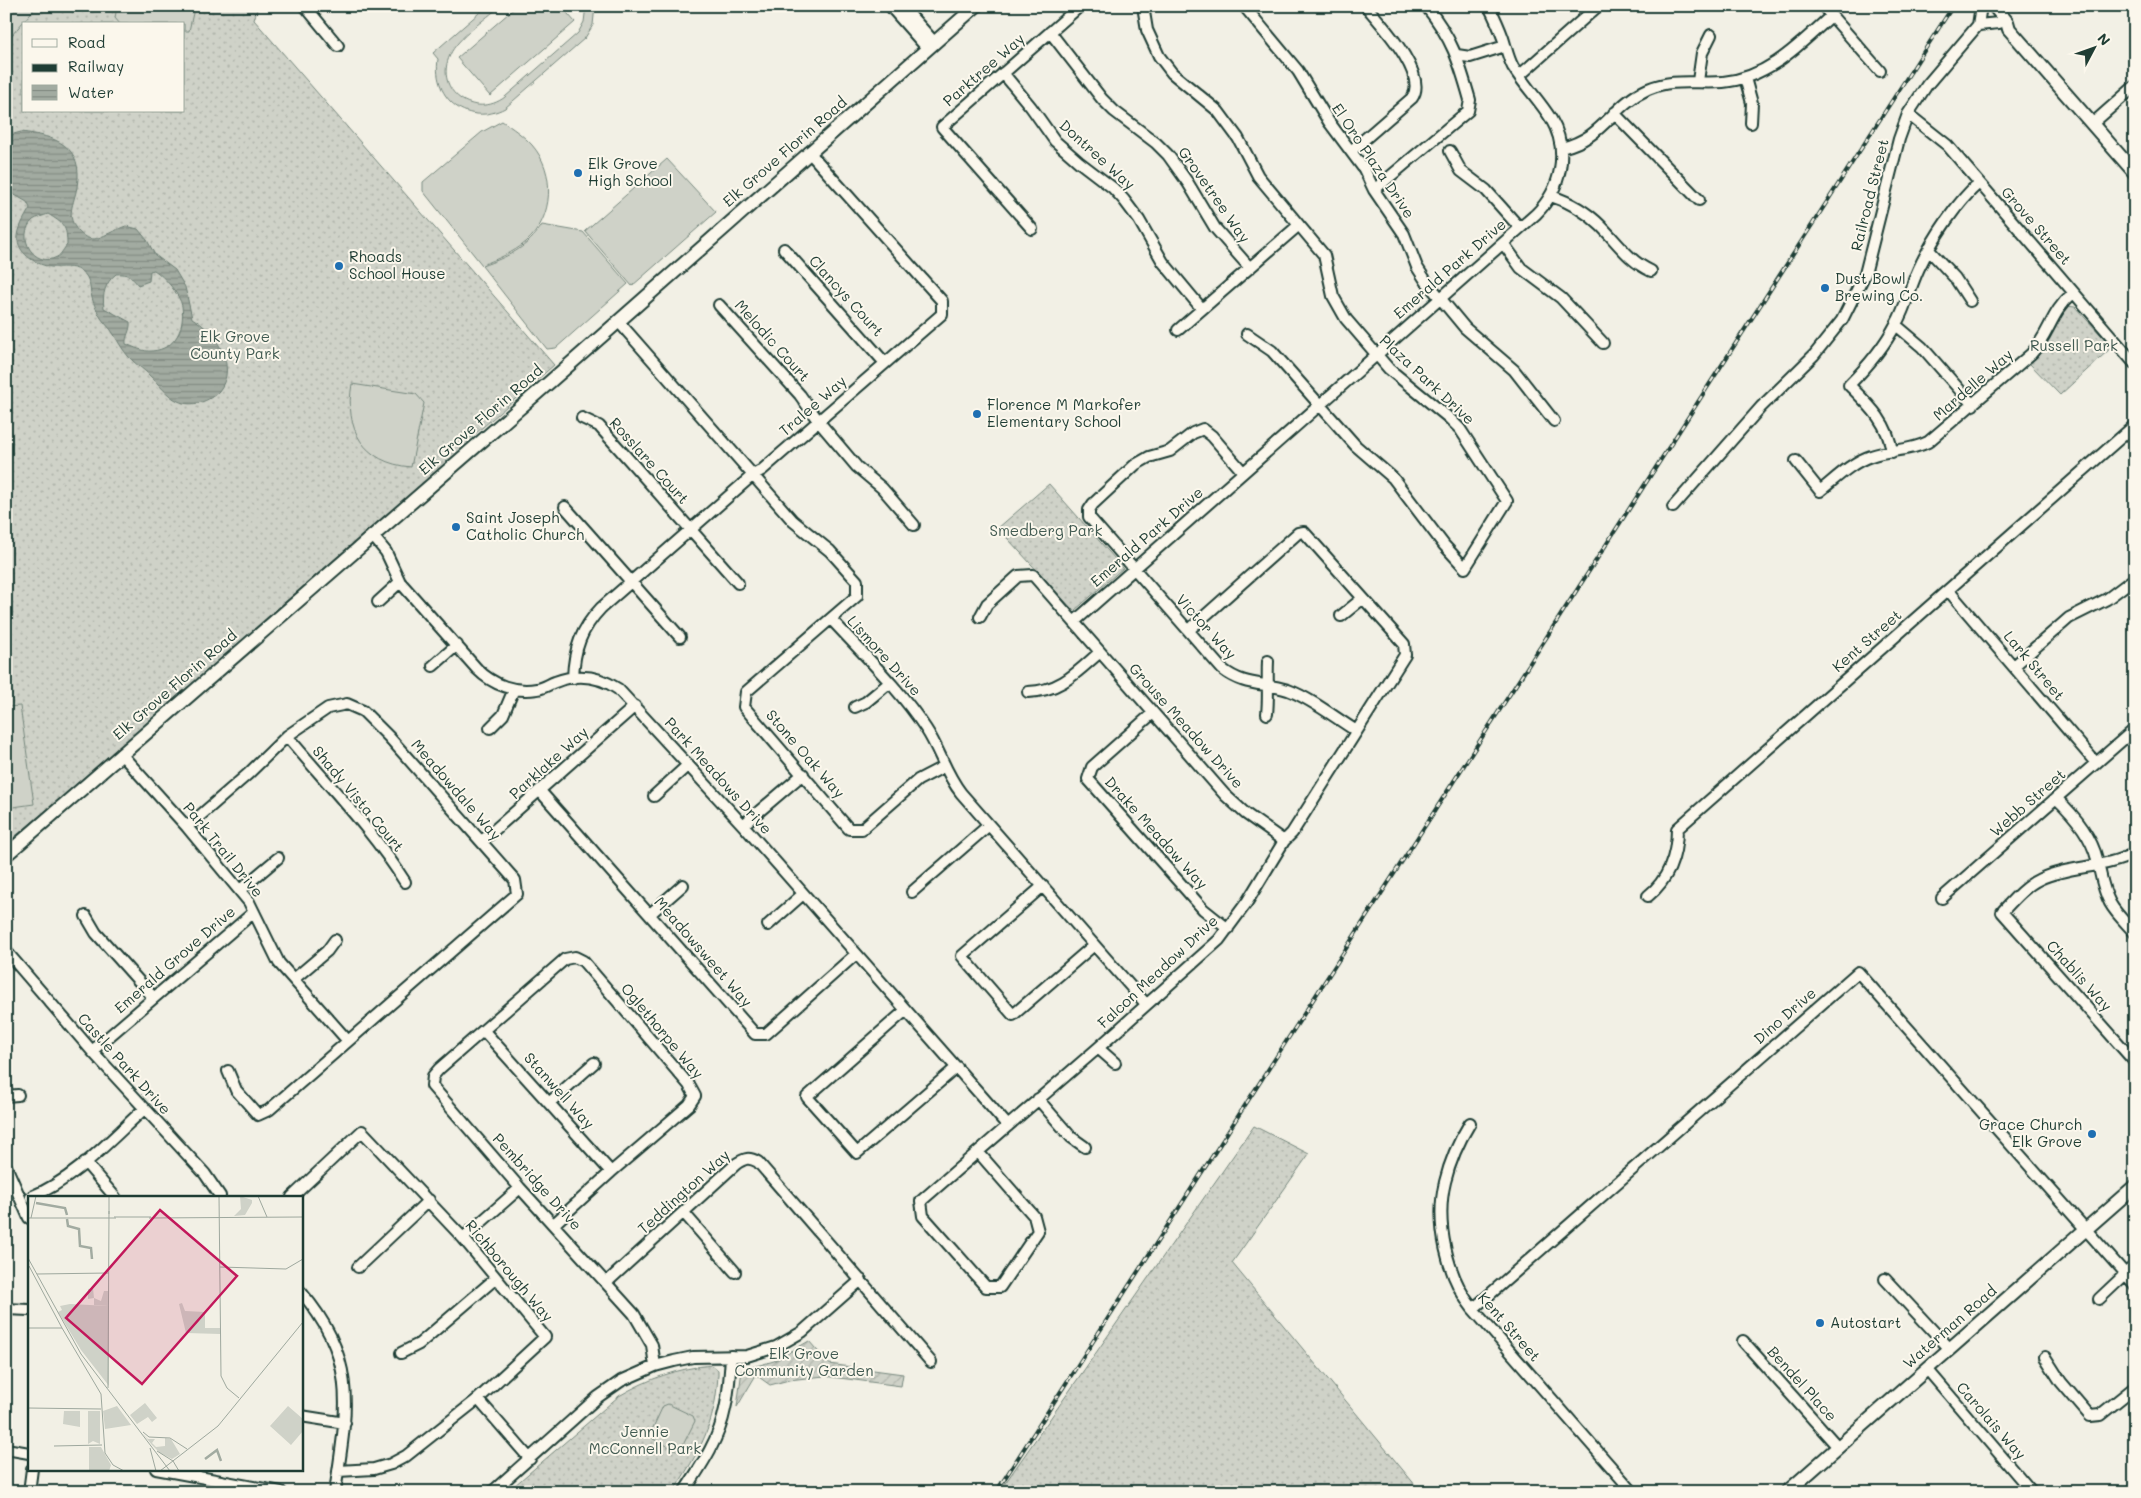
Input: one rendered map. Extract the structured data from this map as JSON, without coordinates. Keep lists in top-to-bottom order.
{
  "streets": {
    "main road": ["Elk Grove Florin Road", "Waterman Road"],
    "street": [
      "Parktree Way",
      "Dontree Way",
      "El Oro Plaza Drive",
      "Grovetree Way",
      "Railroad Street",
      "Grove Street",
      "Emerald Park Drive",
      "Clancys Court",
      "Melodic Court",
      "Plaza Park Drive",
      "Mardelle Way",
      "Tralee Way",
      "Rosslare Court",
      "Victor Way",
      "Kent Street",
      "Lismore Drive",
      "Lark Street",
      "Grouse Meadow Drive",
      "Stone Oak Way",
      "Parklake Way",
      "Park Meadows Drive",
      "Meadowdale Way",
      "Shady Vista Court",
      "Webb Street",
      "Drake Meadow Way",
      "Park Trail Drive",
      "Meadowsweet Way",
      "Emerald Grove Drive",
      "Falcon Meadow Drive",
      "Chablis Way",
      "Dino Drive",
      "Oglethorpe Way",
      "Castle Park Drive",
      "Stanwell Way",
      "Pembridge Drive",
      "Teddington Way",
      "Richborough Way",
      "Bendel Place",
      "Carolais Way"
    ]
  },
  "crossings": [
    ["Parktree Way", "Dontree Way"],
    ["Parktree Way", "Grovetree Way"],
    ["Elk Grove Florin Road", "Tralee Way"],
    ["Elk Grove Florin Road", "Lismore Drive"],
    ["Elk Grove Florin Road", "Park Meadows Drive"],
    ["Elk Grove Florin Road", "Park Trail Drive"],
    ["El Oro Plaza Drive", "Emerald Park Drive"],
    ["Railroad Street", "Grove Street"],
    ["Grove Street", "Mardelle Way"],
    ["Emerald Park Drive", "Plaza Park Drive"],
    ["Emerald Park Drive", "Victor Way"],
    ["Emerald Park Drive", "Grouse Meadow Drive"],
    ["Clancys Court", "Tralee Way"],
    ["Melodic Court", "Tralee Way"],
    ["Tralee Way", "Rosslare Court"],
    ["Tralee Way", "Lismore Drive"],
    ["Tralee Way", "Park Meadows Drive"],
    ["Victor Way", "Falcon Meadow Drive"],
    ["Kent Street", "Lark Street"],
    ["Kent Street", "Dino Drive"],
    ["Lismore Drive", "Stone Oak Way"],
    ["Lismore Drive", "Falcon Meadow Drive"],
    ["Lark Street", "Webb Street"],
    ["Grouse Meadow Drive", "Drake Meadow Way"],
    ["Grouse Meadow Drive", "Falcon Meadow Drive"],
    ["Parklake Way", "Park Meadows Drive"],
    ["Parklake Way", "Meadowdale Way"],
    ["Parklake Way", "Meadowsweet Way"],
    ["Park Meadows Drive", "Meadowsweet Way"],
    ["Park Meadows Drive", "Falcon Meadow Drive"],
    ["Meadowdale Way", "Shady Vista Court"],
    ["Meadowdale Way", "Park Trail Drive"],
    ["Drake Meadow Way", "Falcon Meadow Drive"],
    ["Park Trail Drive", "Emerald Grove Drive"],
    ["Emerald Grove Drive", "Castle Park Drive"],
    ["Dino Drive", "Waterman Road"],
    ["Oglethorpe Way", "Stanwell Way"],
    ["Oglethorpe Way", "Pembridge Drive"],
    ["Stanwell Way", "Pembridge Drive"],
    ["Pembridge Drive", "Teddington Way"],
    ["Waterman Road", "Bendel Place"],
    ["Waterman Road", "Carolais Way"]
  ],
  "parks": [
    "Elk Grove County Park",
    "Russell Park",
    "Smedberg Park",
    "Elk Grove Community Garden",
    "Jennie McConnell Park"
  ],
  "places": [
    "Elk Grove High School",
    "Rhoads School House",
    "Dust Bowl Brewing Co.",
    "Florence M Markofer Elementary School",
    "Saint Joseph Catholic Church",
    "Grace Church Elk Grove",
    "Autostart"
  ],
  "legend": ["Road", "Railway", "Water"],
  "north": "top right"
}
